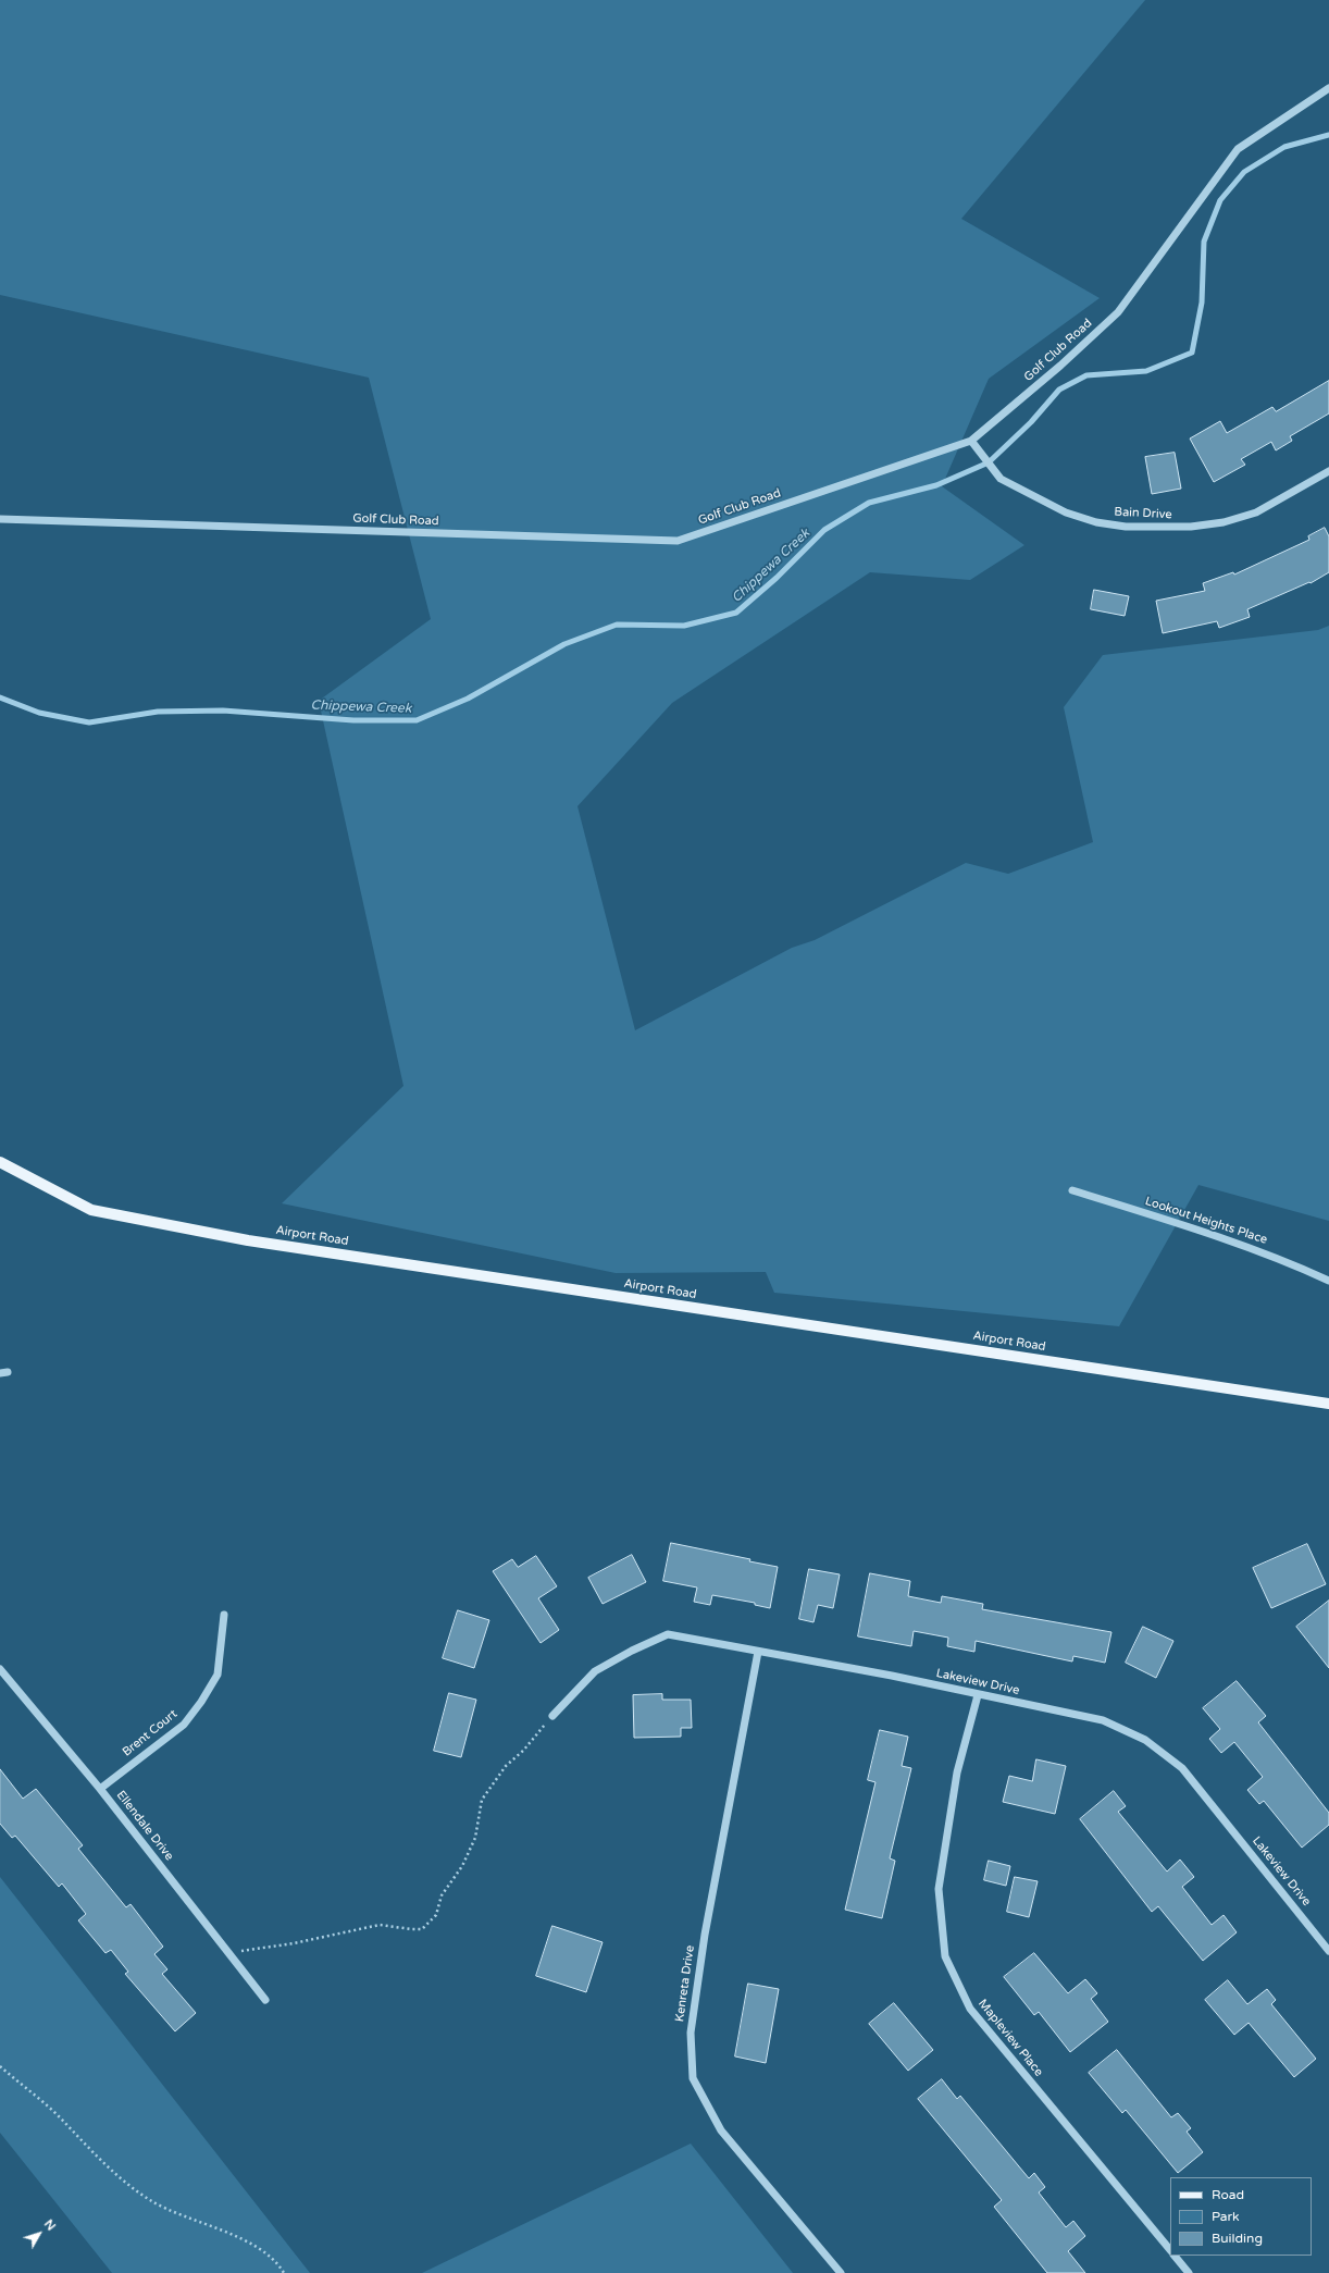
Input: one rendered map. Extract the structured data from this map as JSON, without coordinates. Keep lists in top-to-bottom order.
{
  "streets": {
    "main road": ["Airport Road"],
    "street": [
      "Golf Club Road",
      "Bain Drive",
      "Lookout Heights Place",
      "Lakeview Drive",
      "Brent Court",
      "Ellendale Drive",
      "Kenreta Drive",
      "Mapleview Place"
    ]
  },
  "crossings": [
    ["Golf Club Road", "Bain Drive"],
    ["Lakeview Drive", "Kenreta Drive"],
    ["Lakeview Drive", "Mapleview Place"],
    ["Brent Court", "Ellendale Drive"]
  ],
  "water": ["Chippewa Creek"],
  "legend": ["Road", "Park", "Building"],
  "north": "top right"
}
